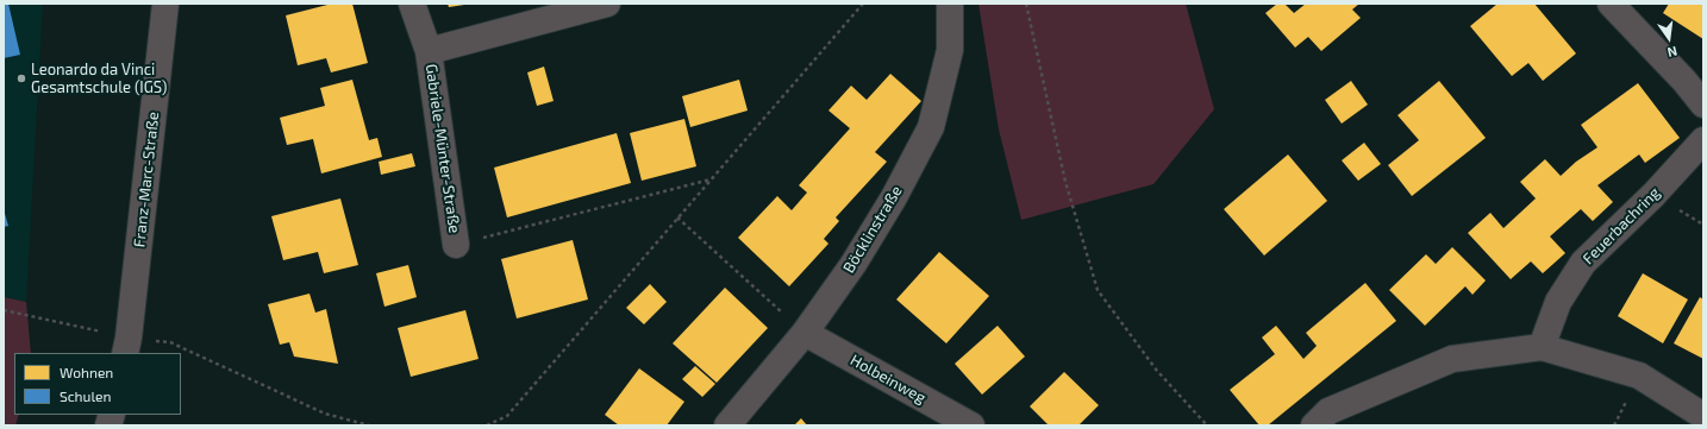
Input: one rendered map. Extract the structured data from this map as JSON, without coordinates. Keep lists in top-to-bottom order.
{
  "streets": {
    "street": [
      "Gabriele-Münter-Straße",
      "Franz-Marc-Straße",
      "Feuerbachring",
      "Böcklinstraße",
      "Holbeinweg"
    ]
  },
  "crossings": [
    ["Böcklinstraße", "Holbeinweg"]
  ],
  "places": ["Leonardo da Vinci Gesamtschule (IGS)"],
  "legend": ["Wohnen", "Schulen"],
  "north": "bottom"
}
